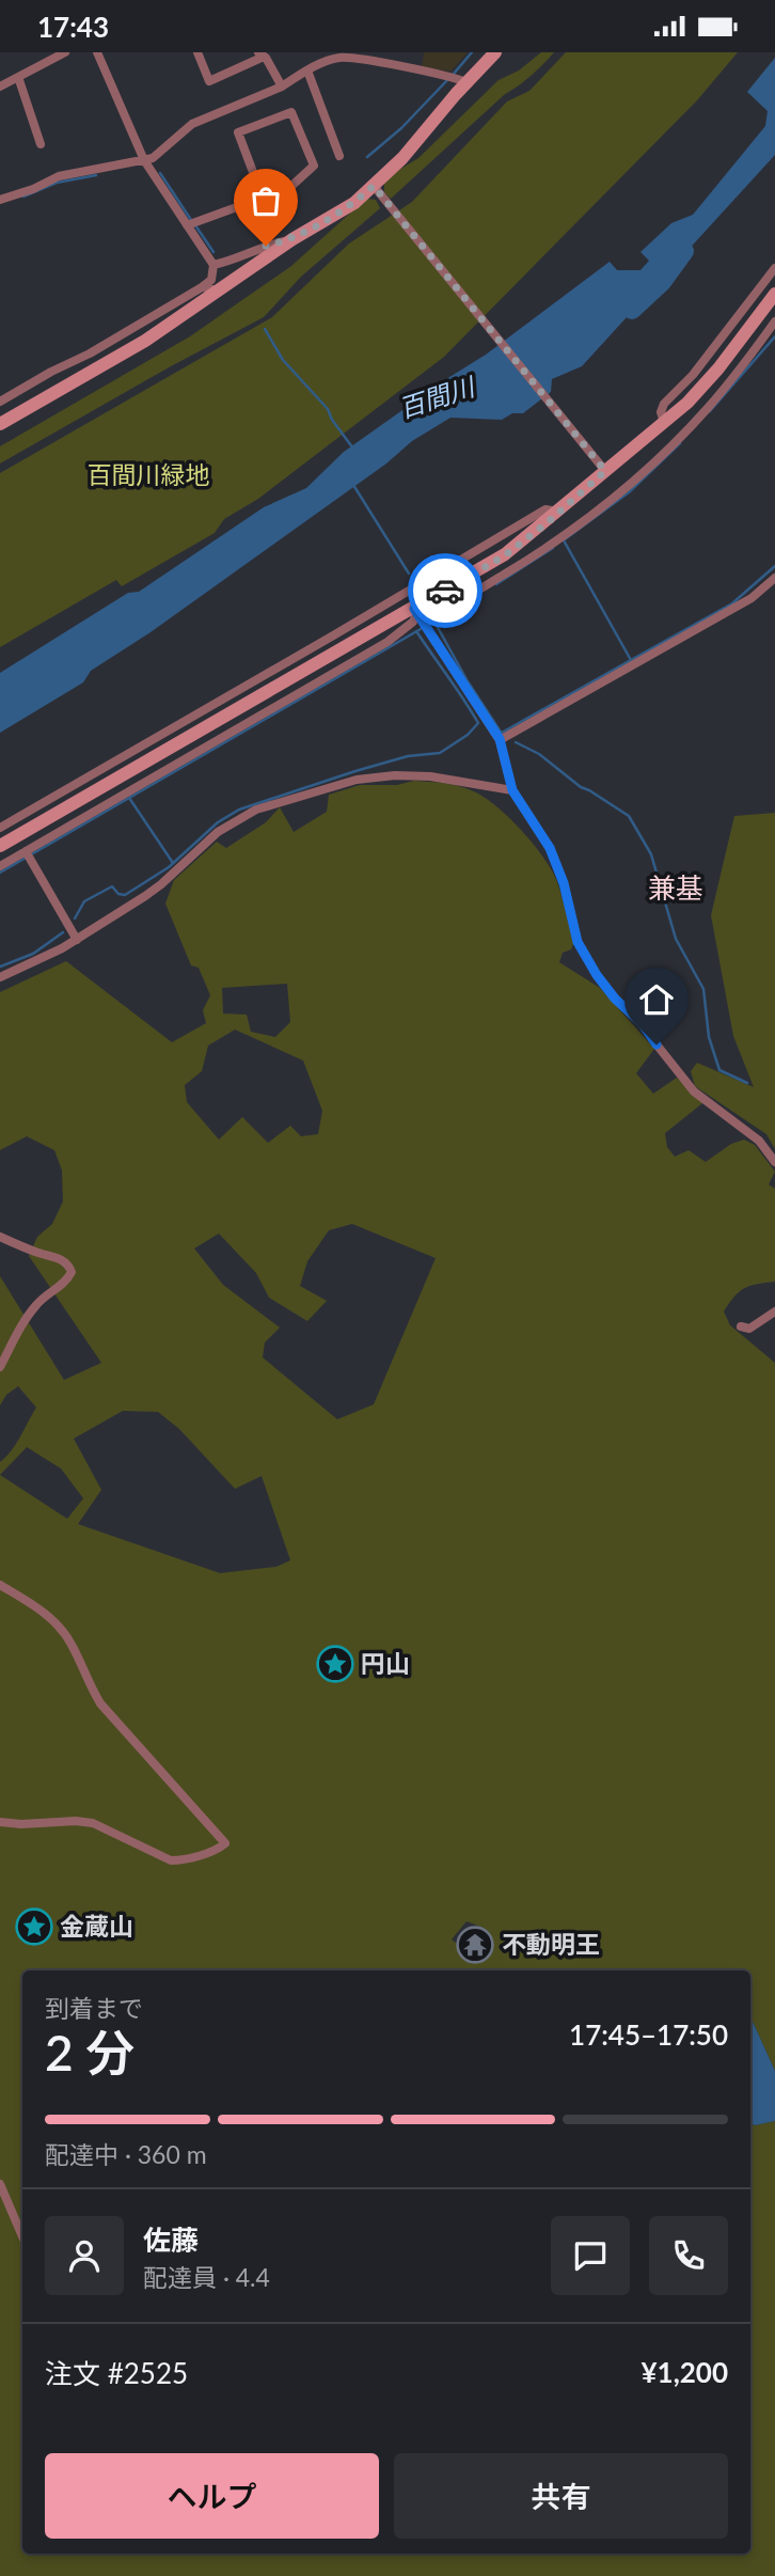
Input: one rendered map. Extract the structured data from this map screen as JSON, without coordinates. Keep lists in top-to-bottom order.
{
  "districts": ["兼基"],
  "water": ["百間川"],
  "parks": ["百間川緑地"],
  "places": {
    "place": ["円山", "金蔵山"],
    "temple": ["不動明王"]
  },
  "page": {
    "status": "17:43",
    "heading": ["2 分", "到着まで", "17:45–17:50"],
    "panel": [
      "佐藤",
      "配達員 · 4.4",
      "注文 #2525",
      "¥1,200"
    ],
    "bar": "配達中 · 360 m",
    "buttons": ["ヘルプ", "共有"]
  }
}
